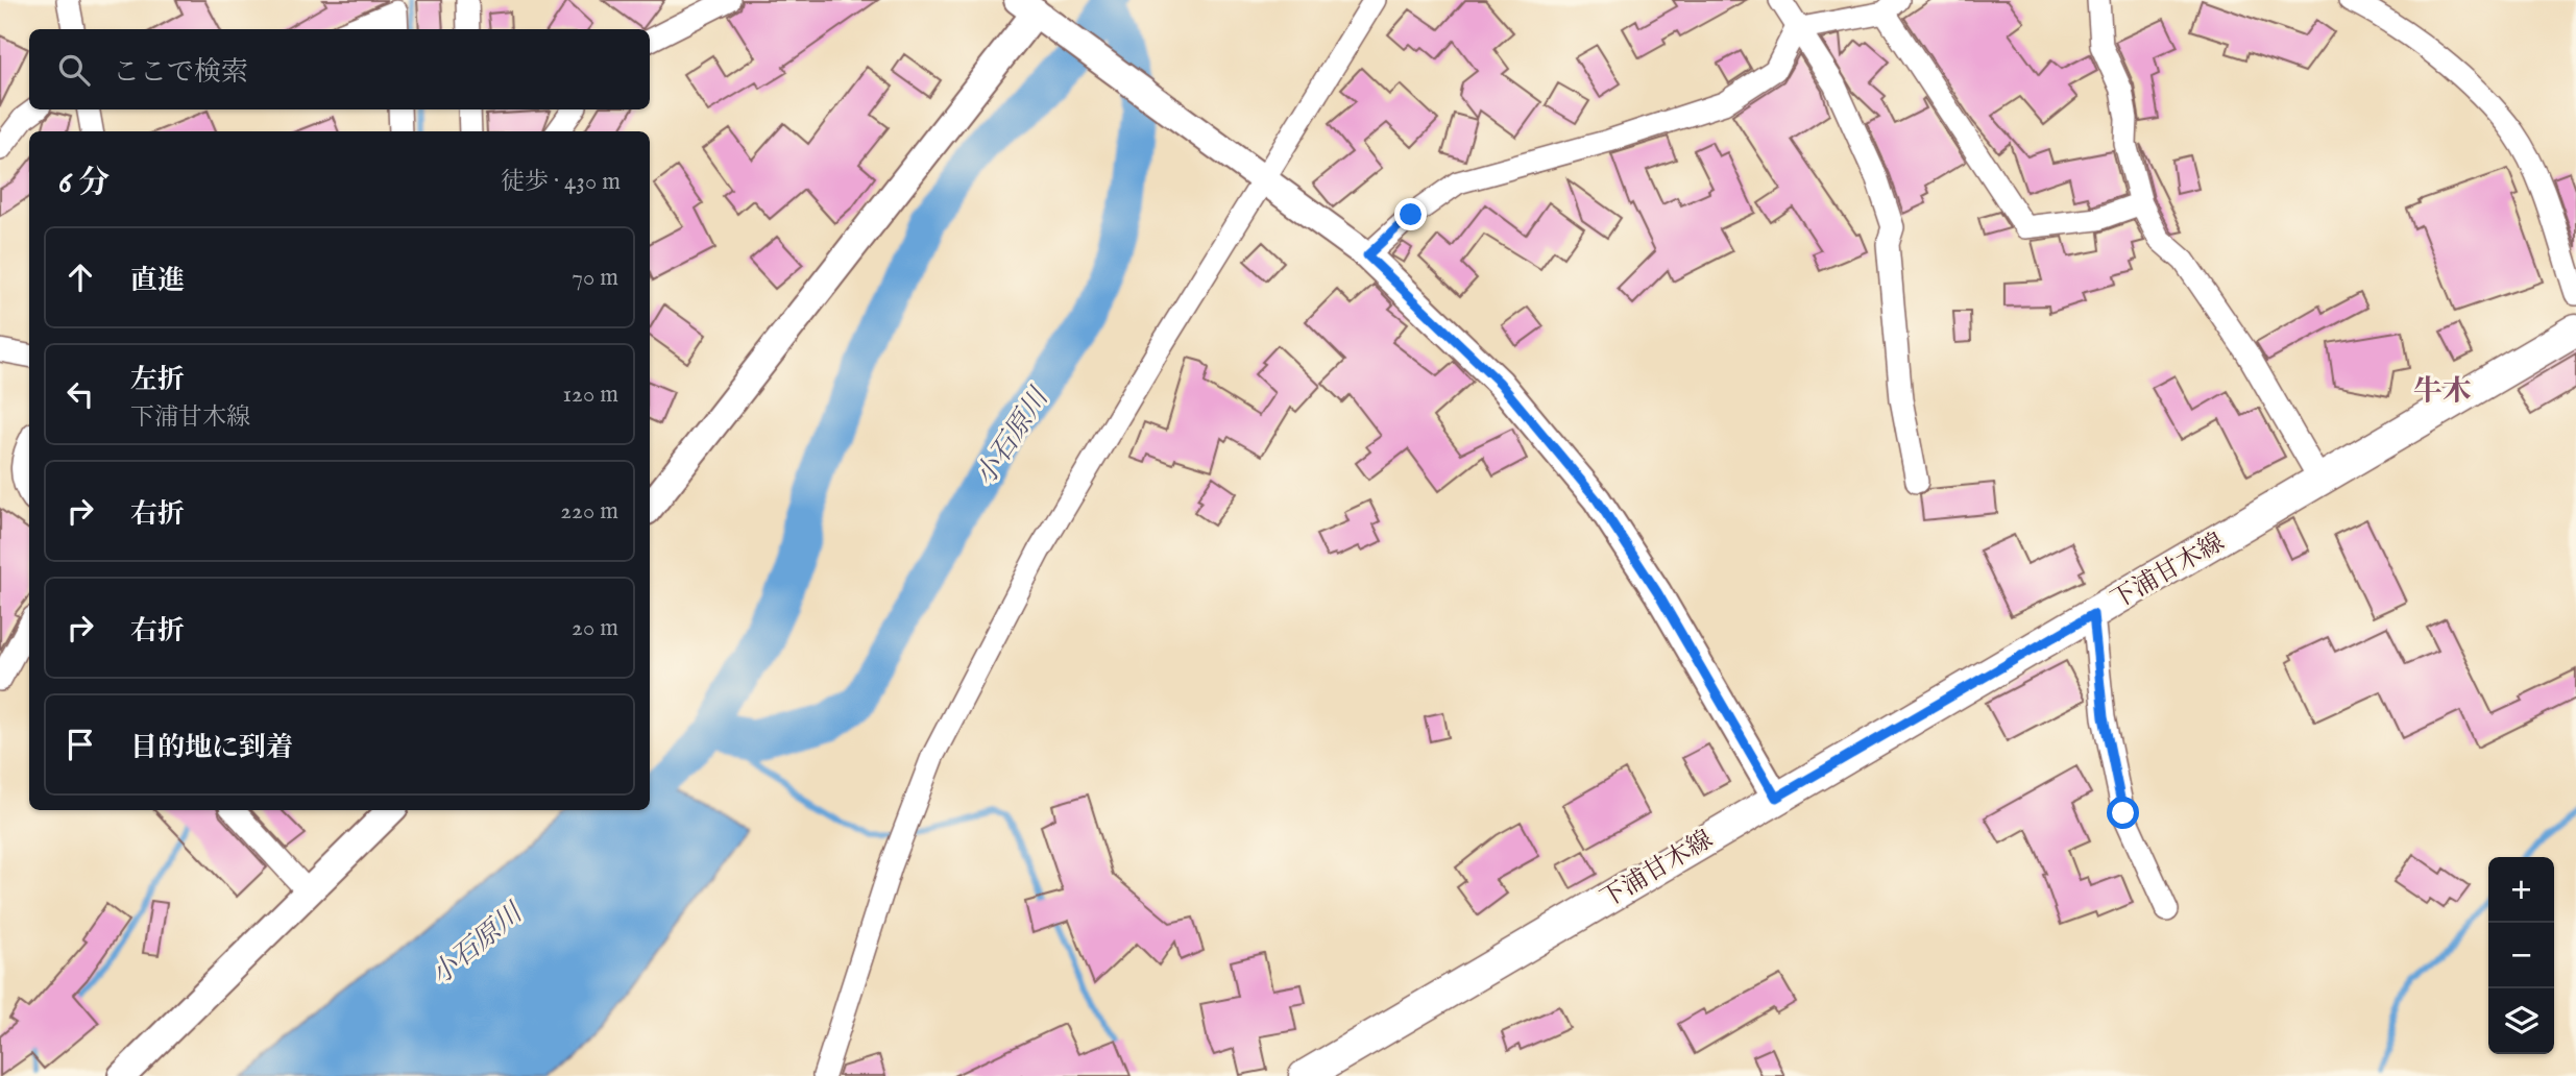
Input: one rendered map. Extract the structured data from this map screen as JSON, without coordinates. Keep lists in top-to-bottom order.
{
  "streets": {
    "main road": ["下浦甘木線"]
  },
  "districts": ["牛木"],
  "water": ["小石原川"],
  "page": {
    "search": "ここで検索",
    "heading": ["6 分", "徒歩 · 430 m"],
    "list": [
      ["直進", "70 m"],
      ["左折", "下浦甘木線", "120 m"],
      ["右折", "220 m"],
      ["右折", "20 m"],
      "目的地に到着"
    ],
    "map_buttons": ["+", "−"]
  }
}
